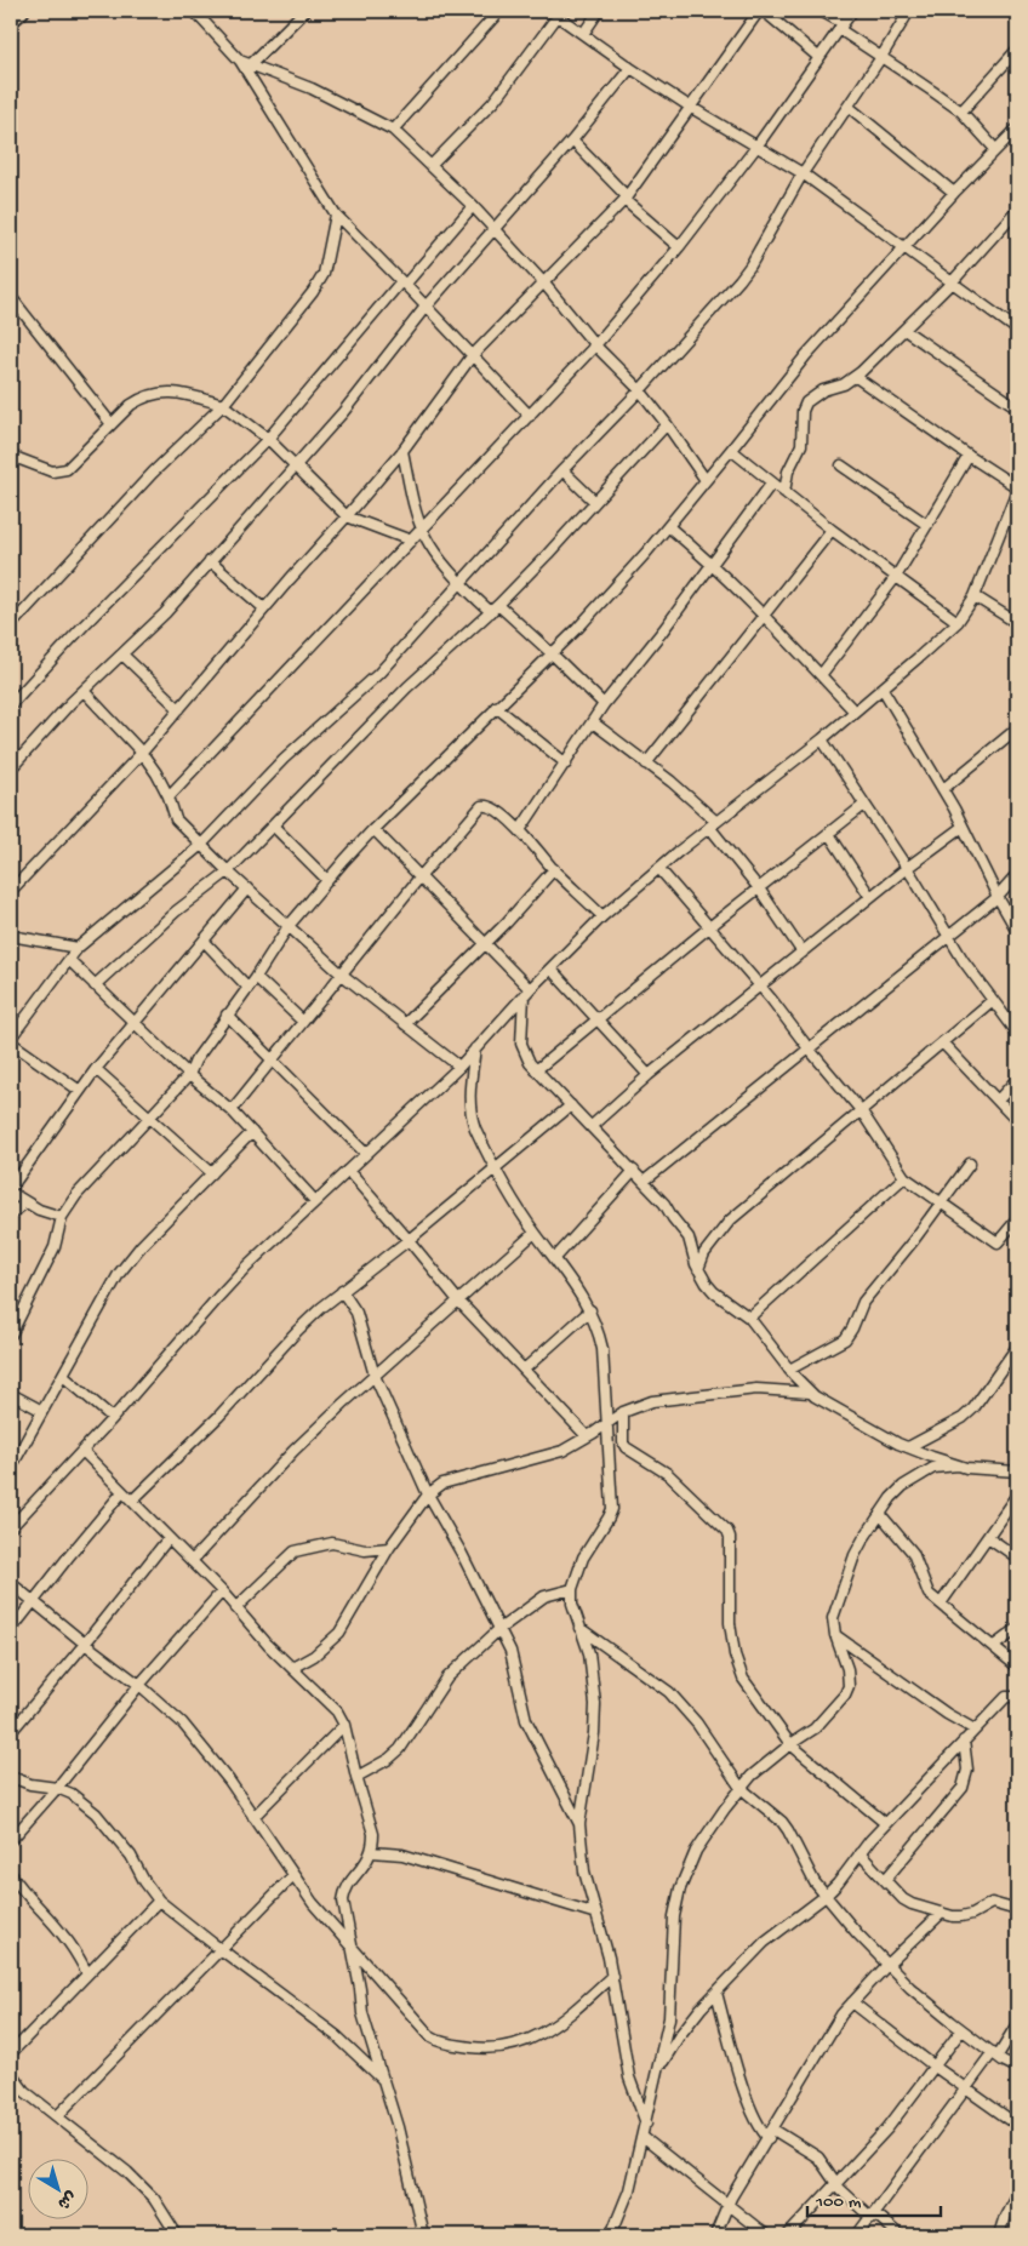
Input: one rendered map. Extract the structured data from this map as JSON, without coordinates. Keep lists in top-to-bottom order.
{
  "scale_bar": "100 m",
  "north": "bottom right"
}
